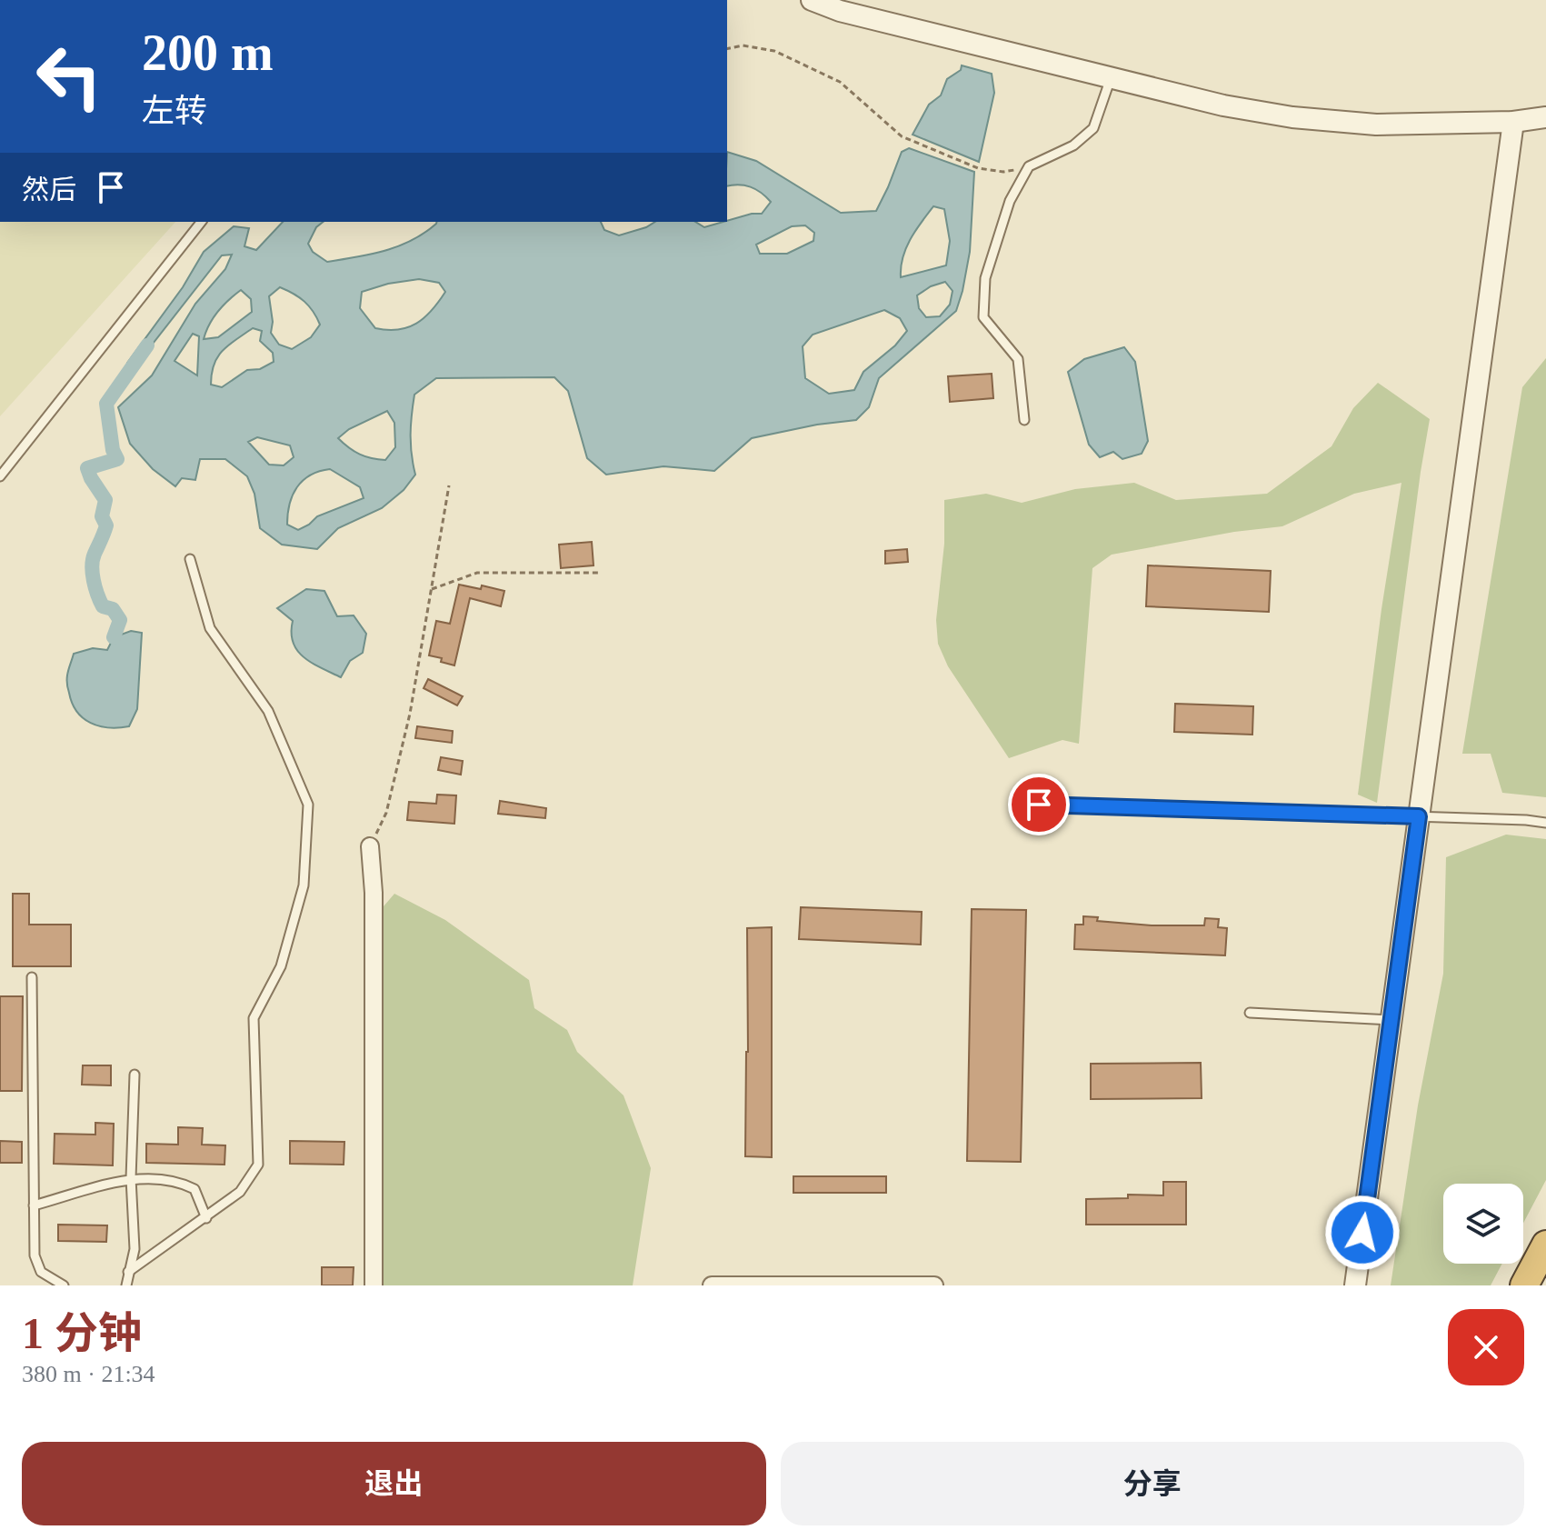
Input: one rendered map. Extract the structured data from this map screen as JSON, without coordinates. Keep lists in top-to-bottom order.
{
  "page": {
    "turn": ["200 m", "左转"],
    "then": "然后",
    "heading": ["1 分钟", "380 m · 21:34"],
    "buttons": ["退出", "分享"]
  }
}
